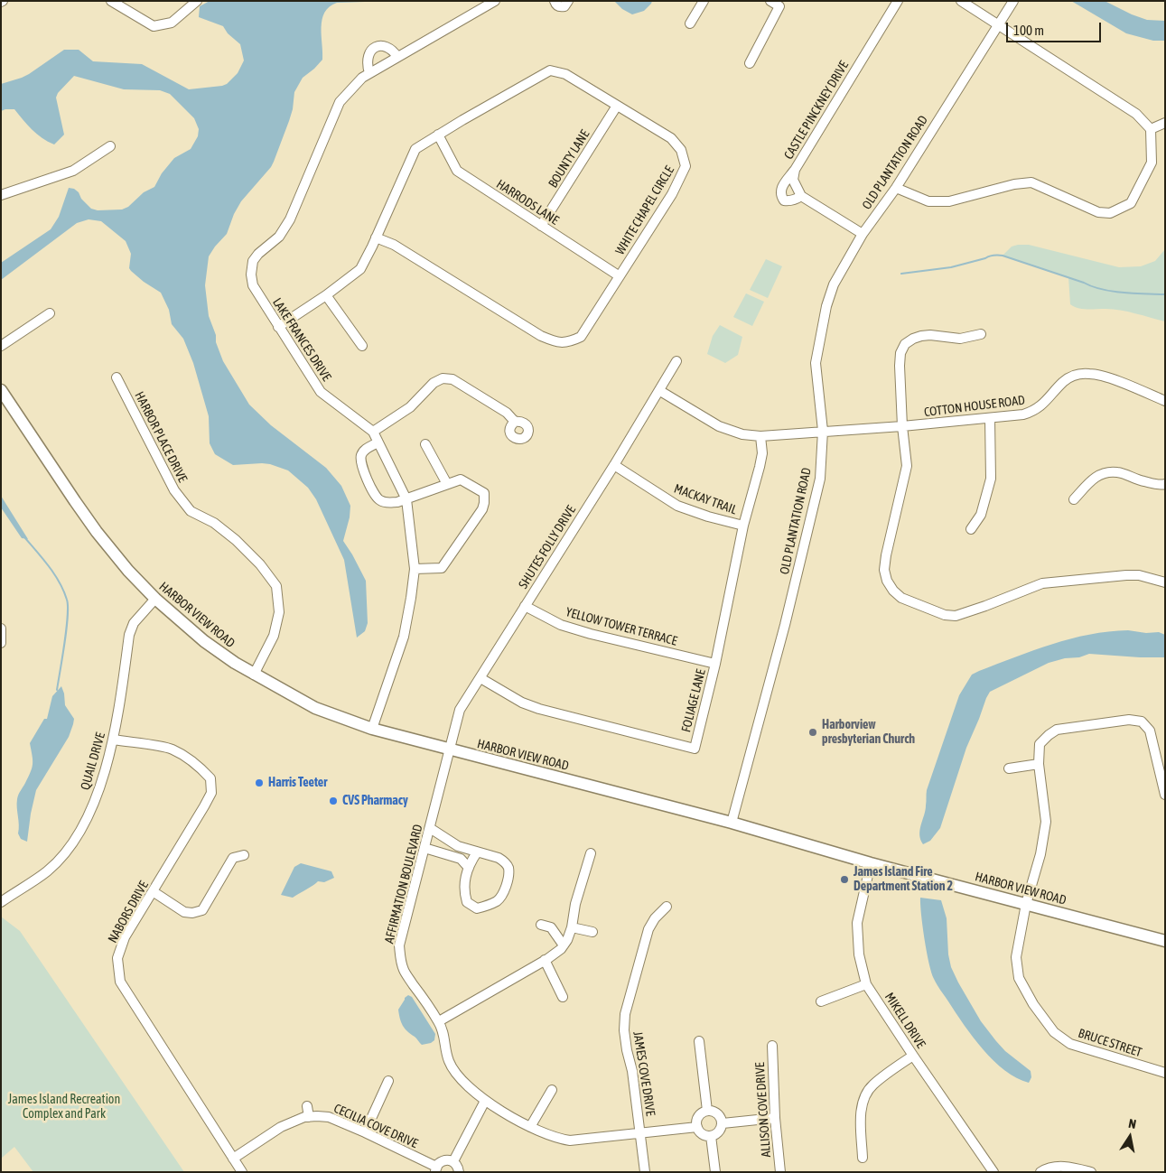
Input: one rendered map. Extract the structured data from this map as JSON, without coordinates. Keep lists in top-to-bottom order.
{
  "streets": {
    "main road": ["HARBOR VIEW ROAD"],
    "street": [
      "CASTLE PINCKNEY DRIVE",
      "BOUNTY LANE",
      "OLD PLANTATION ROAD",
      "HARRODS LANE",
      "WHITE CHAPEL CIRCLE",
      "LAKE FRANCES DRIVE",
      "COTTON HOUSE ROAD",
      "HARBOR PLACE DRIVE",
      "MACKAY TRAIL",
      "SHUTES FOLLY DRIVE",
      "YELLOW TOWER TERRACE",
      "FOLIAGE LANE",
      "QUAIL DRIVE",
      "AFFIRMATION BOULEVARD",
      "NABORS DRIVE",
      "MIKELL DRIVE",
      "BRUCE STREET",
      "JAMES COVE DRIVE",
      "ALLISON COVE DRIVE",
      "CECILIA COVE DRIVE"
    ]
  },
  "crossings": [
    ["BOUNTY LANE", "HARRODS LANE"],
    ["BOUNTY LANE", "WHITE CHAPEL CIRCLE"],
    ["OLD PLANTATION ROAD", "COTTON HOUSE ROAD"],
    ["OLD PLANTATION ROAD", "HARBOR VIEW ROAD"],
    ["HARRODS LANE", "WHITE CHAPEL CIRCLE"],
    ["WHITE CHAPEL CIRCLE", "LAKE FRANCES DRIVE"],
    ["COTTON HOUSE ROAD", "SHUTES FOLLY DRIVE"],
    ["COTTON HOUSE ROAD", "FOLIAGE LANE"],
    ["HARBOR PLACE DRIVE", "HARBOR VIEW ROAD"],
    ["MACKAY TRAIL", "SHUTES FOLLY DRIVE"],
    ["MACKAY TRAIL", "FOLIAGE LANE"],
    ["SHUTES FOLLY DRIVE", "HARBOR VIEW ROAD"],
    ["SHUTES FOLLY DRIVE", "YELLOW TOWER TERRACE"],
    ["SHUTES FOLLY DRIVE", "FOLIAGE LANE"],
    ["SHUTES FOLLY DRIVE", "AFFIRMATION BOULEVARD"],
    ["HARBOR VIEW ROAD", "QUAIL DRIVE"],
    ["HARBOR VIEW ROAD", "AFFIRMATION BOULEVARD"],
    ["HARBOR VIEW ROAD", "MIKELL DRIVE"],
    ["HARBOR VIEW ROAD", "BRUCE STREET"],
    ["YELLOW TOWER TERRACE", "FOLIAGE LANE"],
    ["QUAIL DRIVE", "NABORS DRIVE"],
    ["AFFIRMATION BOULEVARD", "JAMES COVE DRIVE"],
    ["NABORS DRIVE", "CECILIA COVE DRIVE"]
  ],
  "parks": ["James Island Recreation Complex and Park"],
  "places": [
    "Harborview presbyterian Church",
    "Harris Teeter",
    "CVS Pharmacy",
    "James Island Fire Department Station 2"
  ],
  "scale_bar": "100 m",
  "north": "top"
}
